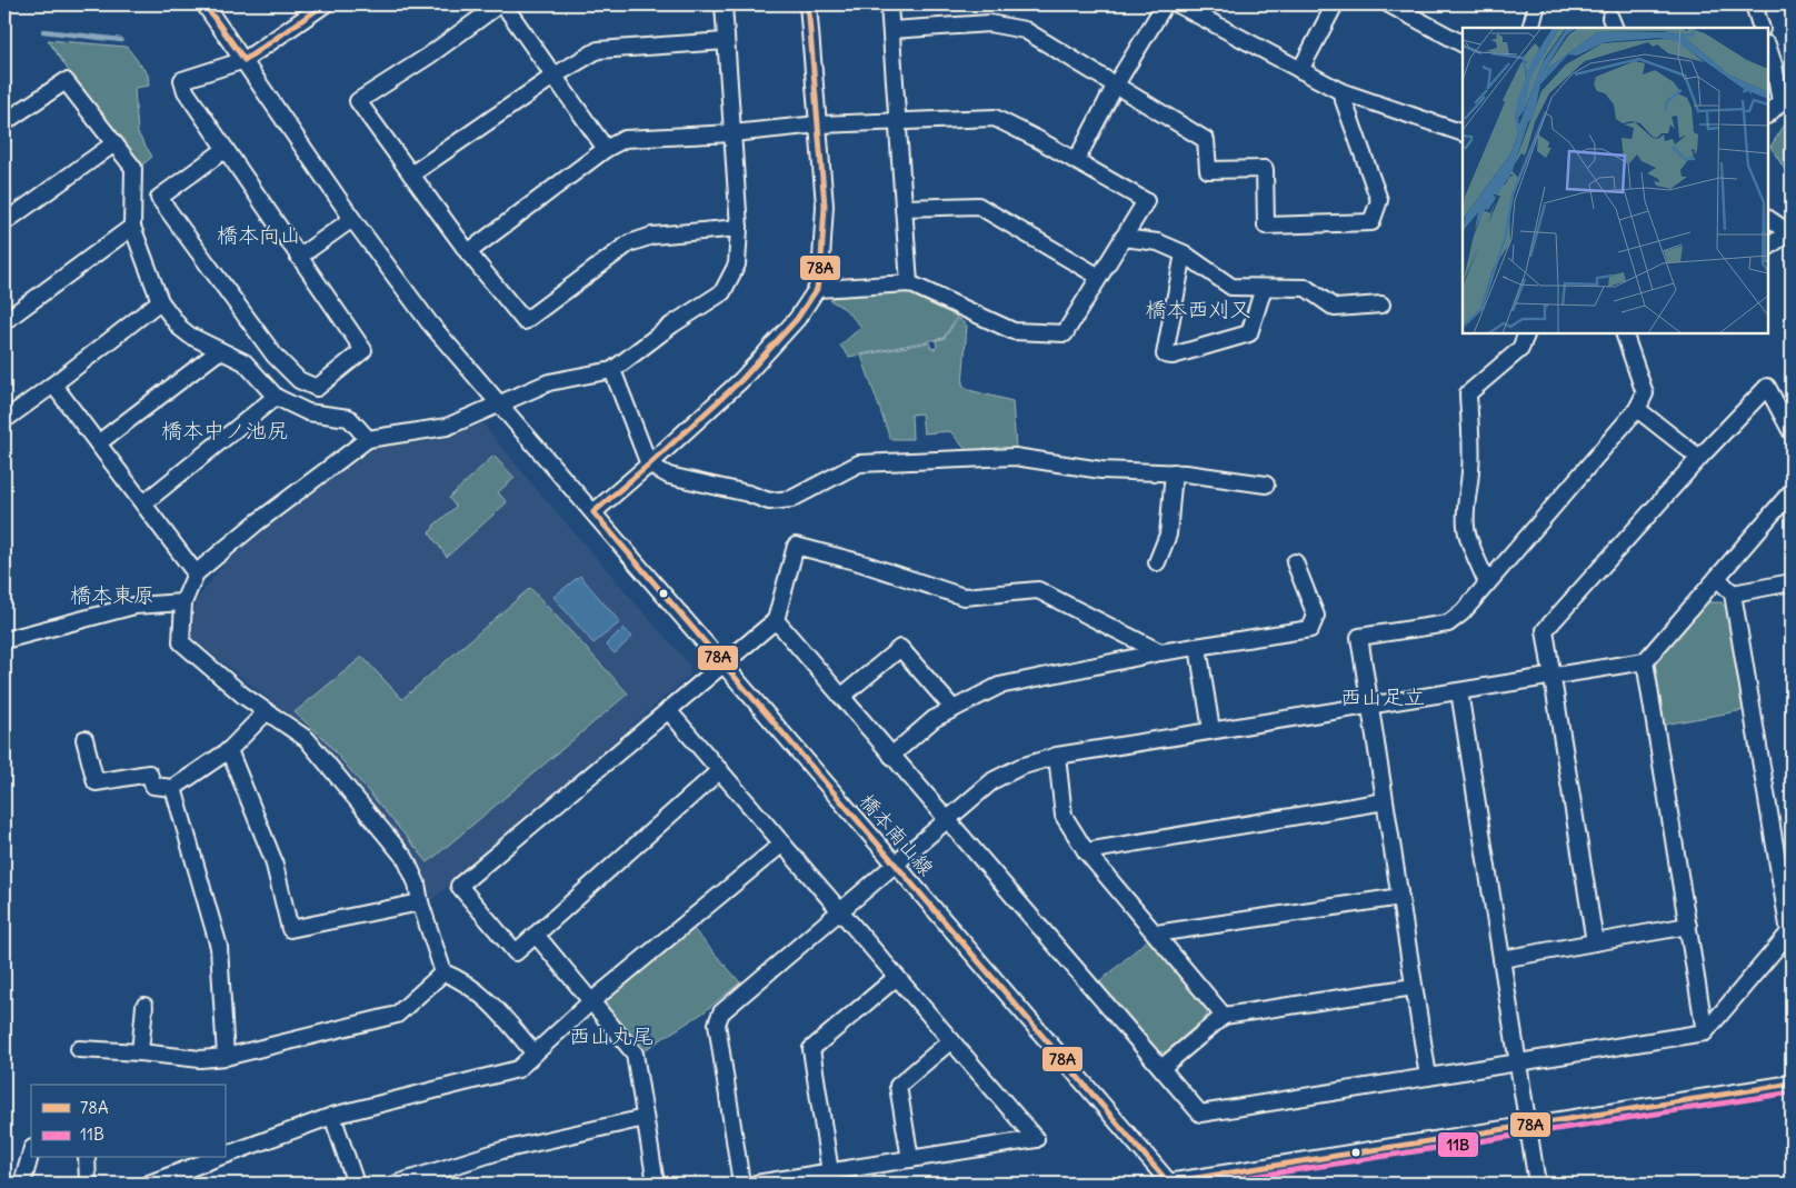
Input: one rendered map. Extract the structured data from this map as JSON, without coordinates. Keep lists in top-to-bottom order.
{
  "streets": {
    "street": ["橋本南山線"]
  },
  "districts": [
    "橋本向山",
    "橋本西刈又",
    "橋本中ノ池尻",
    "橋本東原",
    "西山足立",
    "西山丸尾"
  ],
  "lines": ["transit line 78A", "transit line 11B"],
  "legend": ["78A", "11B"]
}
